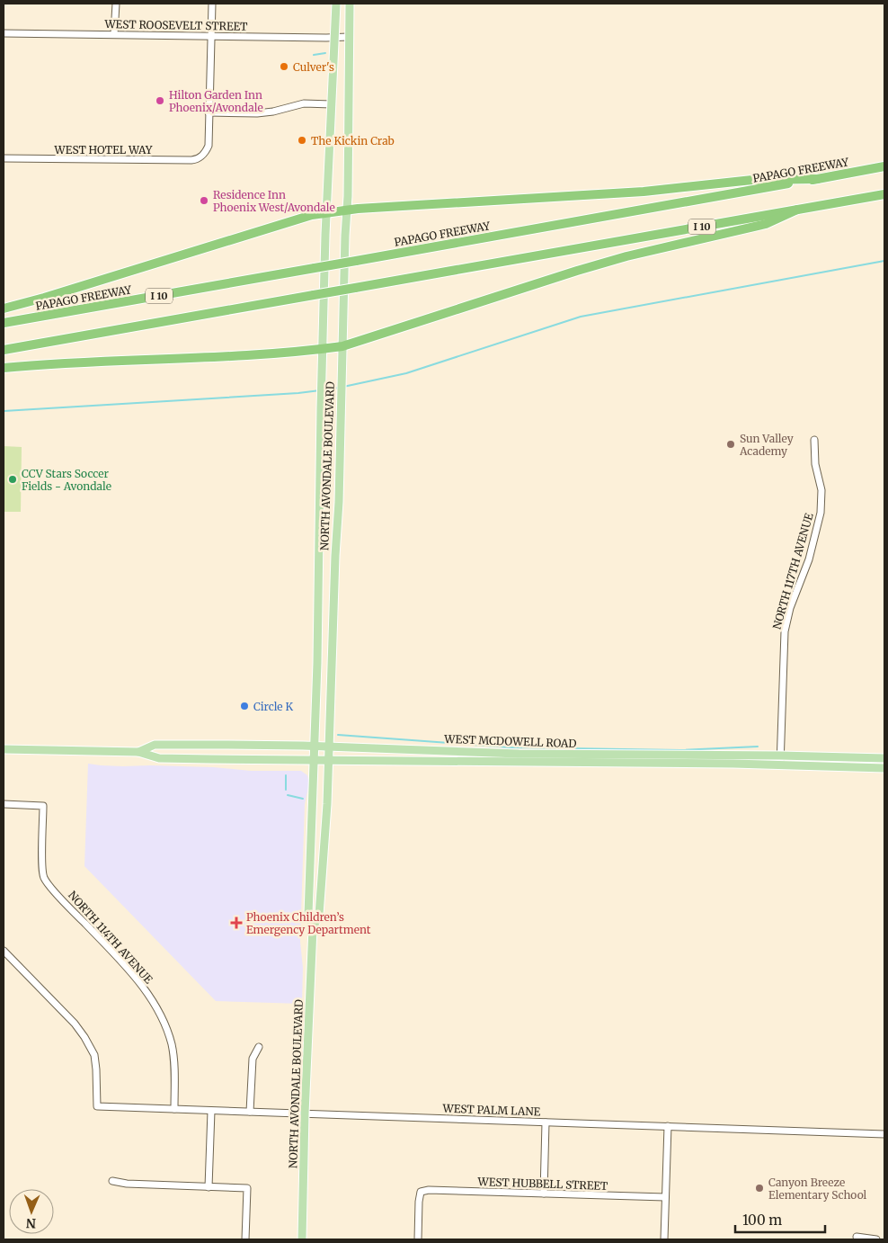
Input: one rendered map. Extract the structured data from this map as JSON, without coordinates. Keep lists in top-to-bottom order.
{
  "streets": {
    "highway": ["PAPAGO FREEWAY", "I 10"],
    "main road": ["NORTH AVONDALE BOULEVARD", "WEST MCDOWELL ROAD"],
    "street": [
      "WEST ROOSEVELT STREET",
      "WEST HOTEL WAY",
      "NORTH 117TH AVENUE",
      "NORTH 114TH AVENUE",
      "WEST PALM LANE",
      "WEST HUBBELL STREET"
    ]
  },
  "crossings": [
    ["WEST ROOSEVELT STREET", "NORTH AVONDALE BOULEVARD"],
    ["NORTH AVONDALE BOULEVARD", "WEST MCDOWELL ROAD"],
    ["NORTH AVONDALE BOULEVARD", "WEST PALM LANE"],
    ["NORTH 117TH AVENUE", "WEST MCDOWELL ROAD"],
    ["NORTH 114TH AVENUE", "WEST PALM LANE"]
  ],
  "places": {
    "other": [
      "Culver's",
      "Hilton Garden Inn Phoenix/Avondale",
      "The Kickin Crab",
      "Residence Inn Phoenix West/Avondale",
      "Sun Valley Academy",
      "CCV Stars Soccer Fields - Avondale",
      "Circle K",
      "Canyon Breeze Elementary School"
    ],
    "health": ["Phoenix Children’s Emergency Department"]
  },
  "scale_bar": "100 m",
  "north": "bottom"
}
